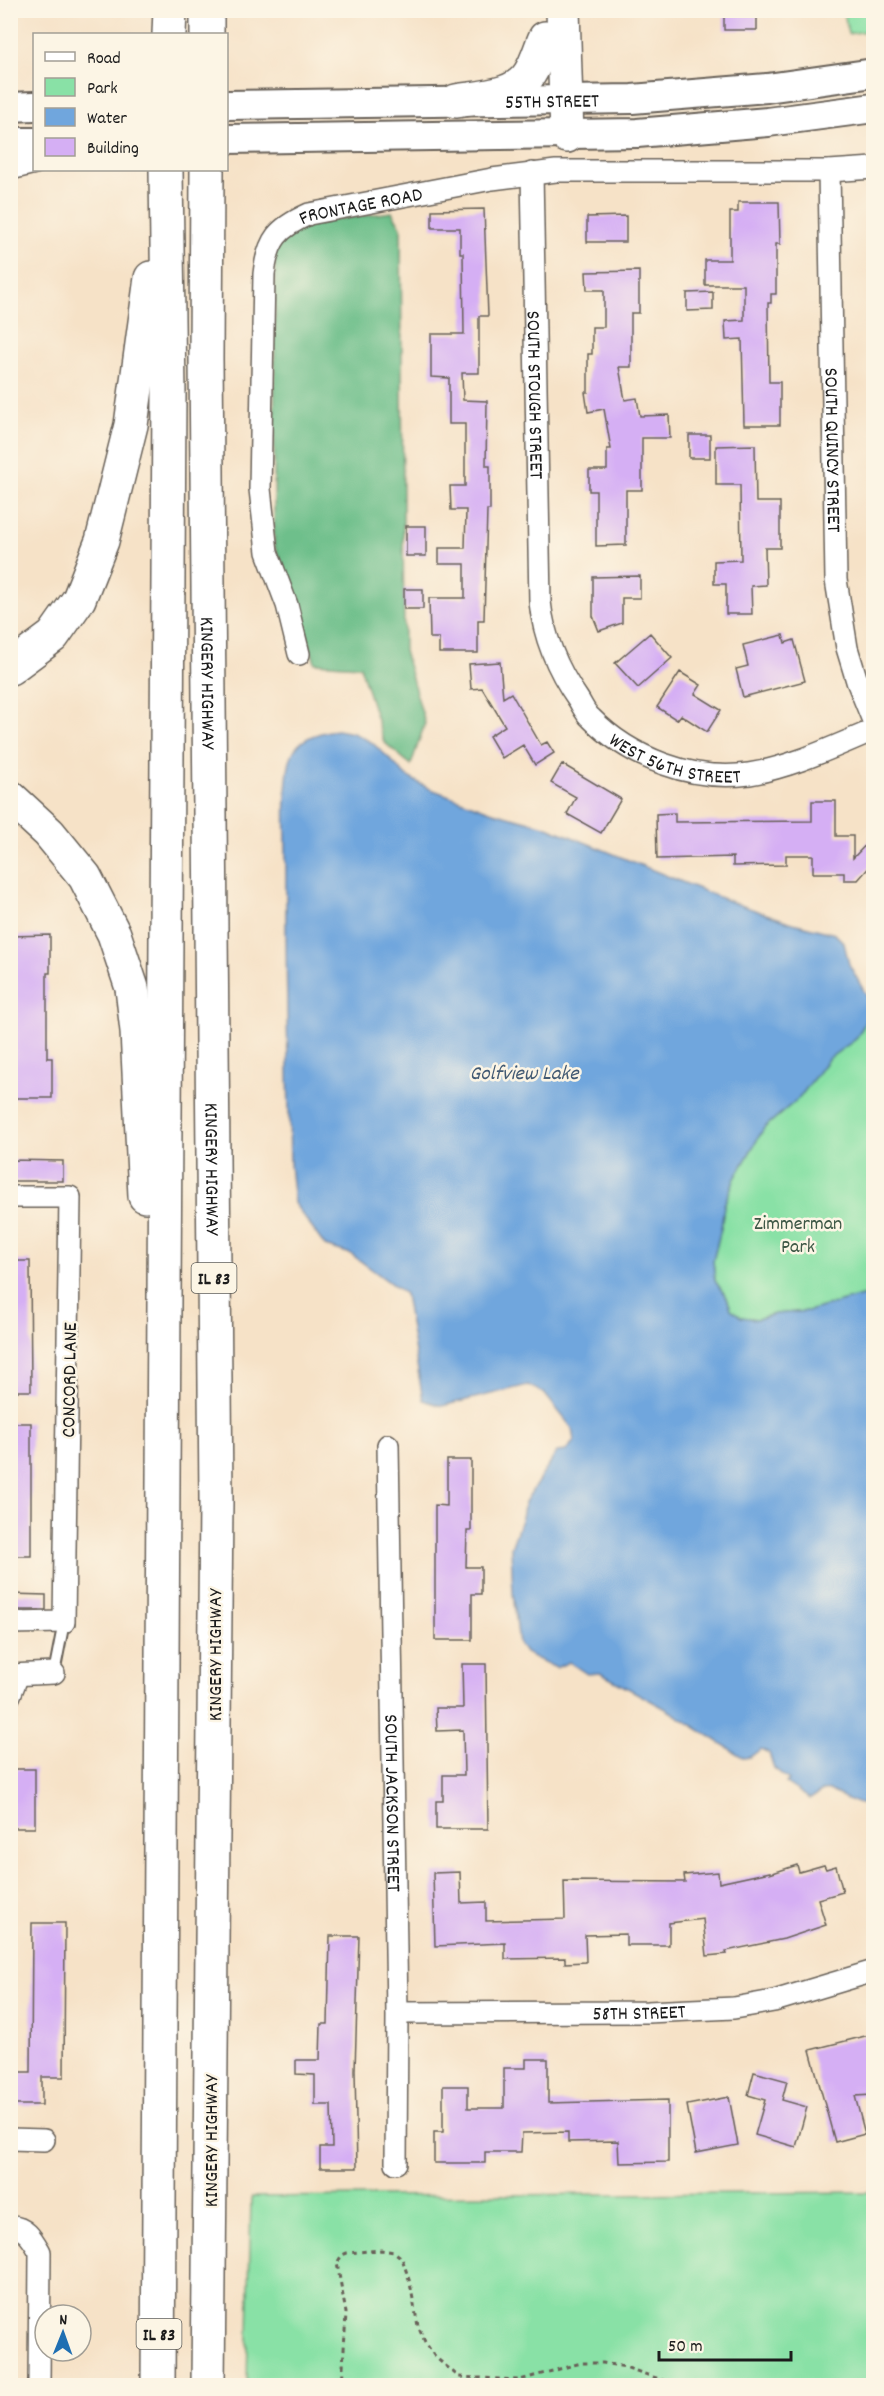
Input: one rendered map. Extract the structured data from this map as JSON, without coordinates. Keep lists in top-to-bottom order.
{
  "streets": {
    "highway": ["KINGERY HIGHWAY", "IL 83"],
    "main road": ["55TH STREET"],
    "street": [
      "FRONTAGE ROAD",
      "SOUTH STOUGH STREET",
      "SOUTH QUINCY STREET",
      "WEST 56TH STREET",
      "CONCORD LANE",
      "SOUTH JACKSON STREET",
      "58TH STREET"
    ]
  },
  "crossings": [
    ["FRONTAGE ROAD", "SOUTH STOUGH STREET"],
    ["FRONTAGE ROAD", "SOUTH QUINCY STREET"],
    ["SOUTH STOUGH STREET", "WEST 56TH STREET"],
    ["SOUTH JACKSON STREET", "58TH STREET"]
  ],
  "water": ["Golfview Lake"],
  "parks": ["Zimmerman Park"],
  "legend": [
    "Road",
    "Park",
    "Water",
    "Building"
  ],
  "scale_bar": "50 m",
  "north": "top"
}
